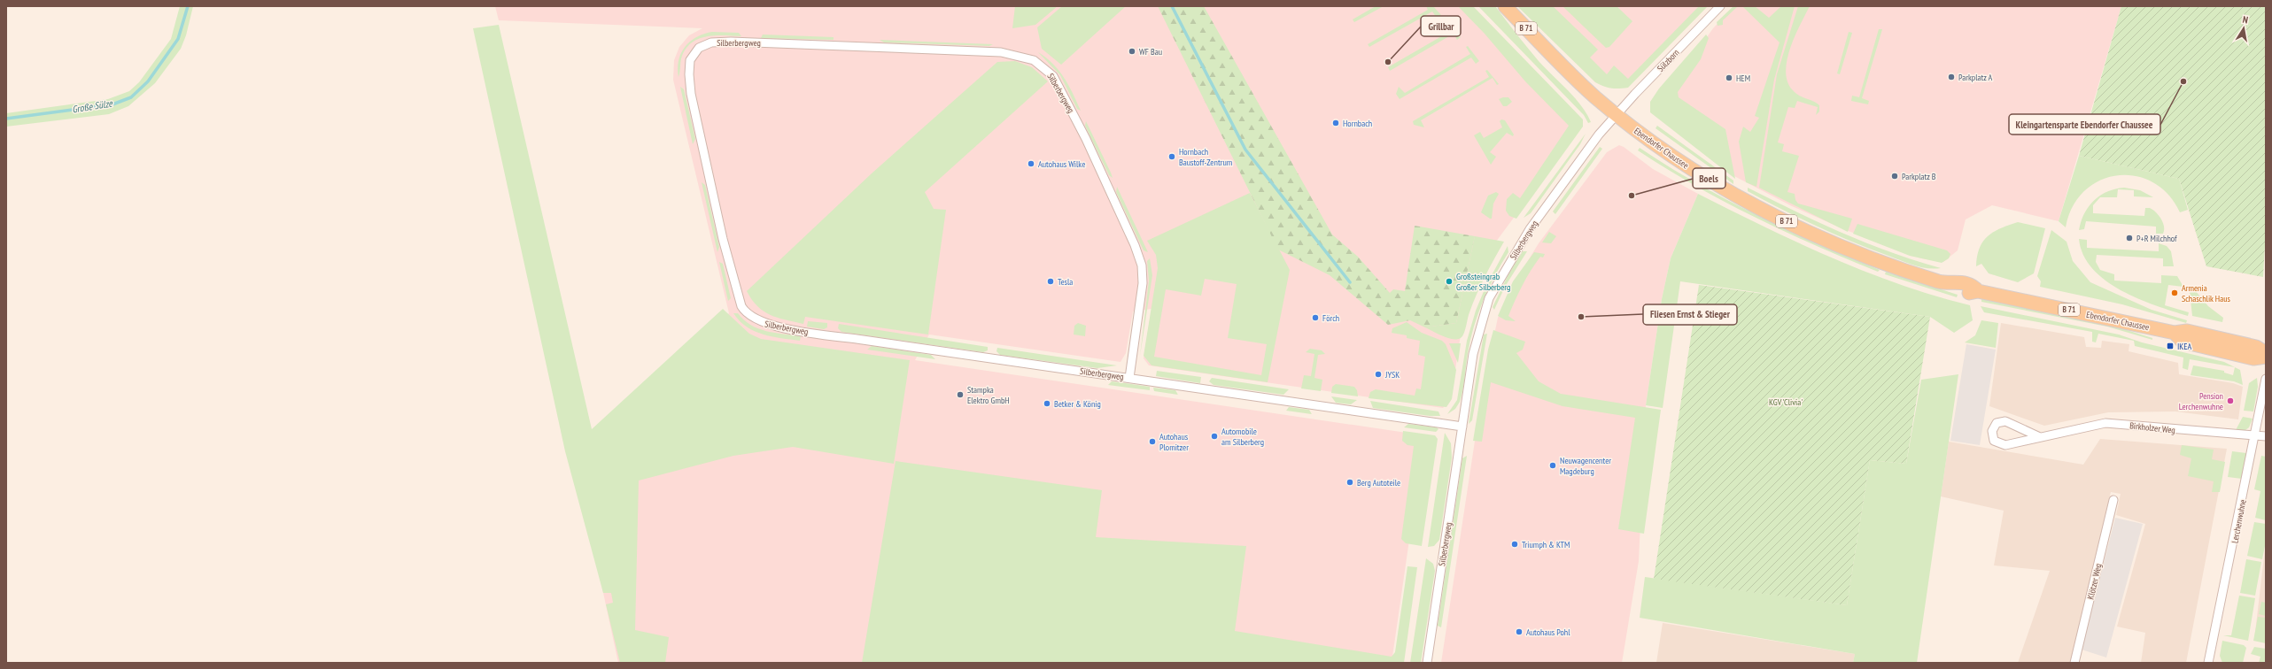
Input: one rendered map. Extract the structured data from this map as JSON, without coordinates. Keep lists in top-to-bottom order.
{
  "streets": {
    "main road": ["B 71", "Ebendorfer Chaussee"],
    "street": [
      "Silberbergweg",
      "Sülzborn",
      "Birkholzer Weg",
      "Lerchenwuhne",
      "Klötzer Weg"
    ]
  },
  "crossings": [
    ["Silberbergweg", "Sülzborn"],
    ["Silberbergweg", "Ebendorfer Chaussee"],
    ["Sülzborn", "Ebendorfer Chaussee"],
    ["Birkholzer Weg", "Lerchenwuhne"]
  ],
  "water": ["Große Sülze"],
  "parks": ["KGV 'Clivia'"],
  "places": {
    "other": [
      "WF Bau",
      "Grillbar",
      "Parkplatz A",
      "HEM",
      "Kleingartensparte Ebendorfer Chaussee",
      "Hornbach",
      "Hornbach Baustoff-Zentrum",
      "Autohaus Wilke",
      "Parkplatz B",
      "Boels",
      "P+R Milchhof",
      "Tesla",
      "Großsteingrab Großer Silberberg",
      "Armenia Schaschlik Haus",
      "Fliesen Ernst & Stieger",
      "Förch",
      "JYSK",
      "Stampka Elektro GmbH",
      "Pension Lerchenwuhne",
      "Betker & König",
      "Automobile am Silberberg",
      "Autohaus Plomitzer",
      "Neuwagencenter Magdeburg",
      "Berg Autoteile",
      "Triumph & KTM",
      "Autohaus Pohl"
    ],
    "transit": ["IKEA"]
  },
  "north": "top"
}
